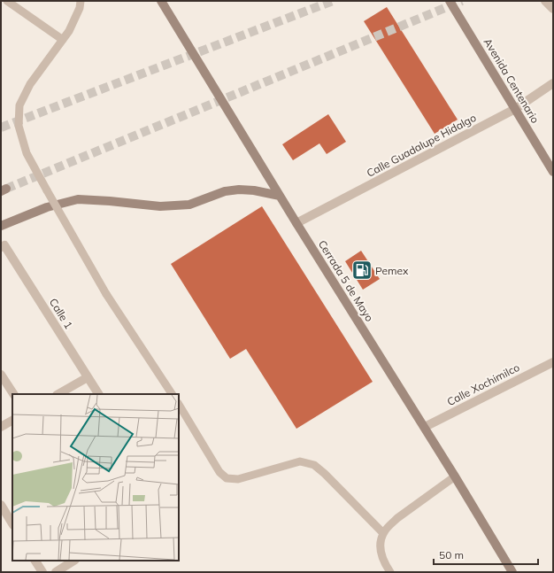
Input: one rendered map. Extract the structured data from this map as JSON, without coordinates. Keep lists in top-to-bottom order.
{
  "streets": {
    "main road": ["Avenida Centenario", "Cerrada 5 de Mayo"],
    "street": ["Calle Guadalupe Hidalgo", "Calle 1", "Calle Xochimilco"]
  },
  "crossings": [
    ["Avenida Centenario", "Calle Guadalupe Hidalgo"],
    ["Calle Guadalupe Hidalgo", "Cerrada 5 de Mayo"],
    ["Cerrada 5 de Mayo", "Calle Xochimilco"]
  ],
  "places": {
    "fuel station": ["Pemex"]
  },
  "scale_bar": "50 m"
}
